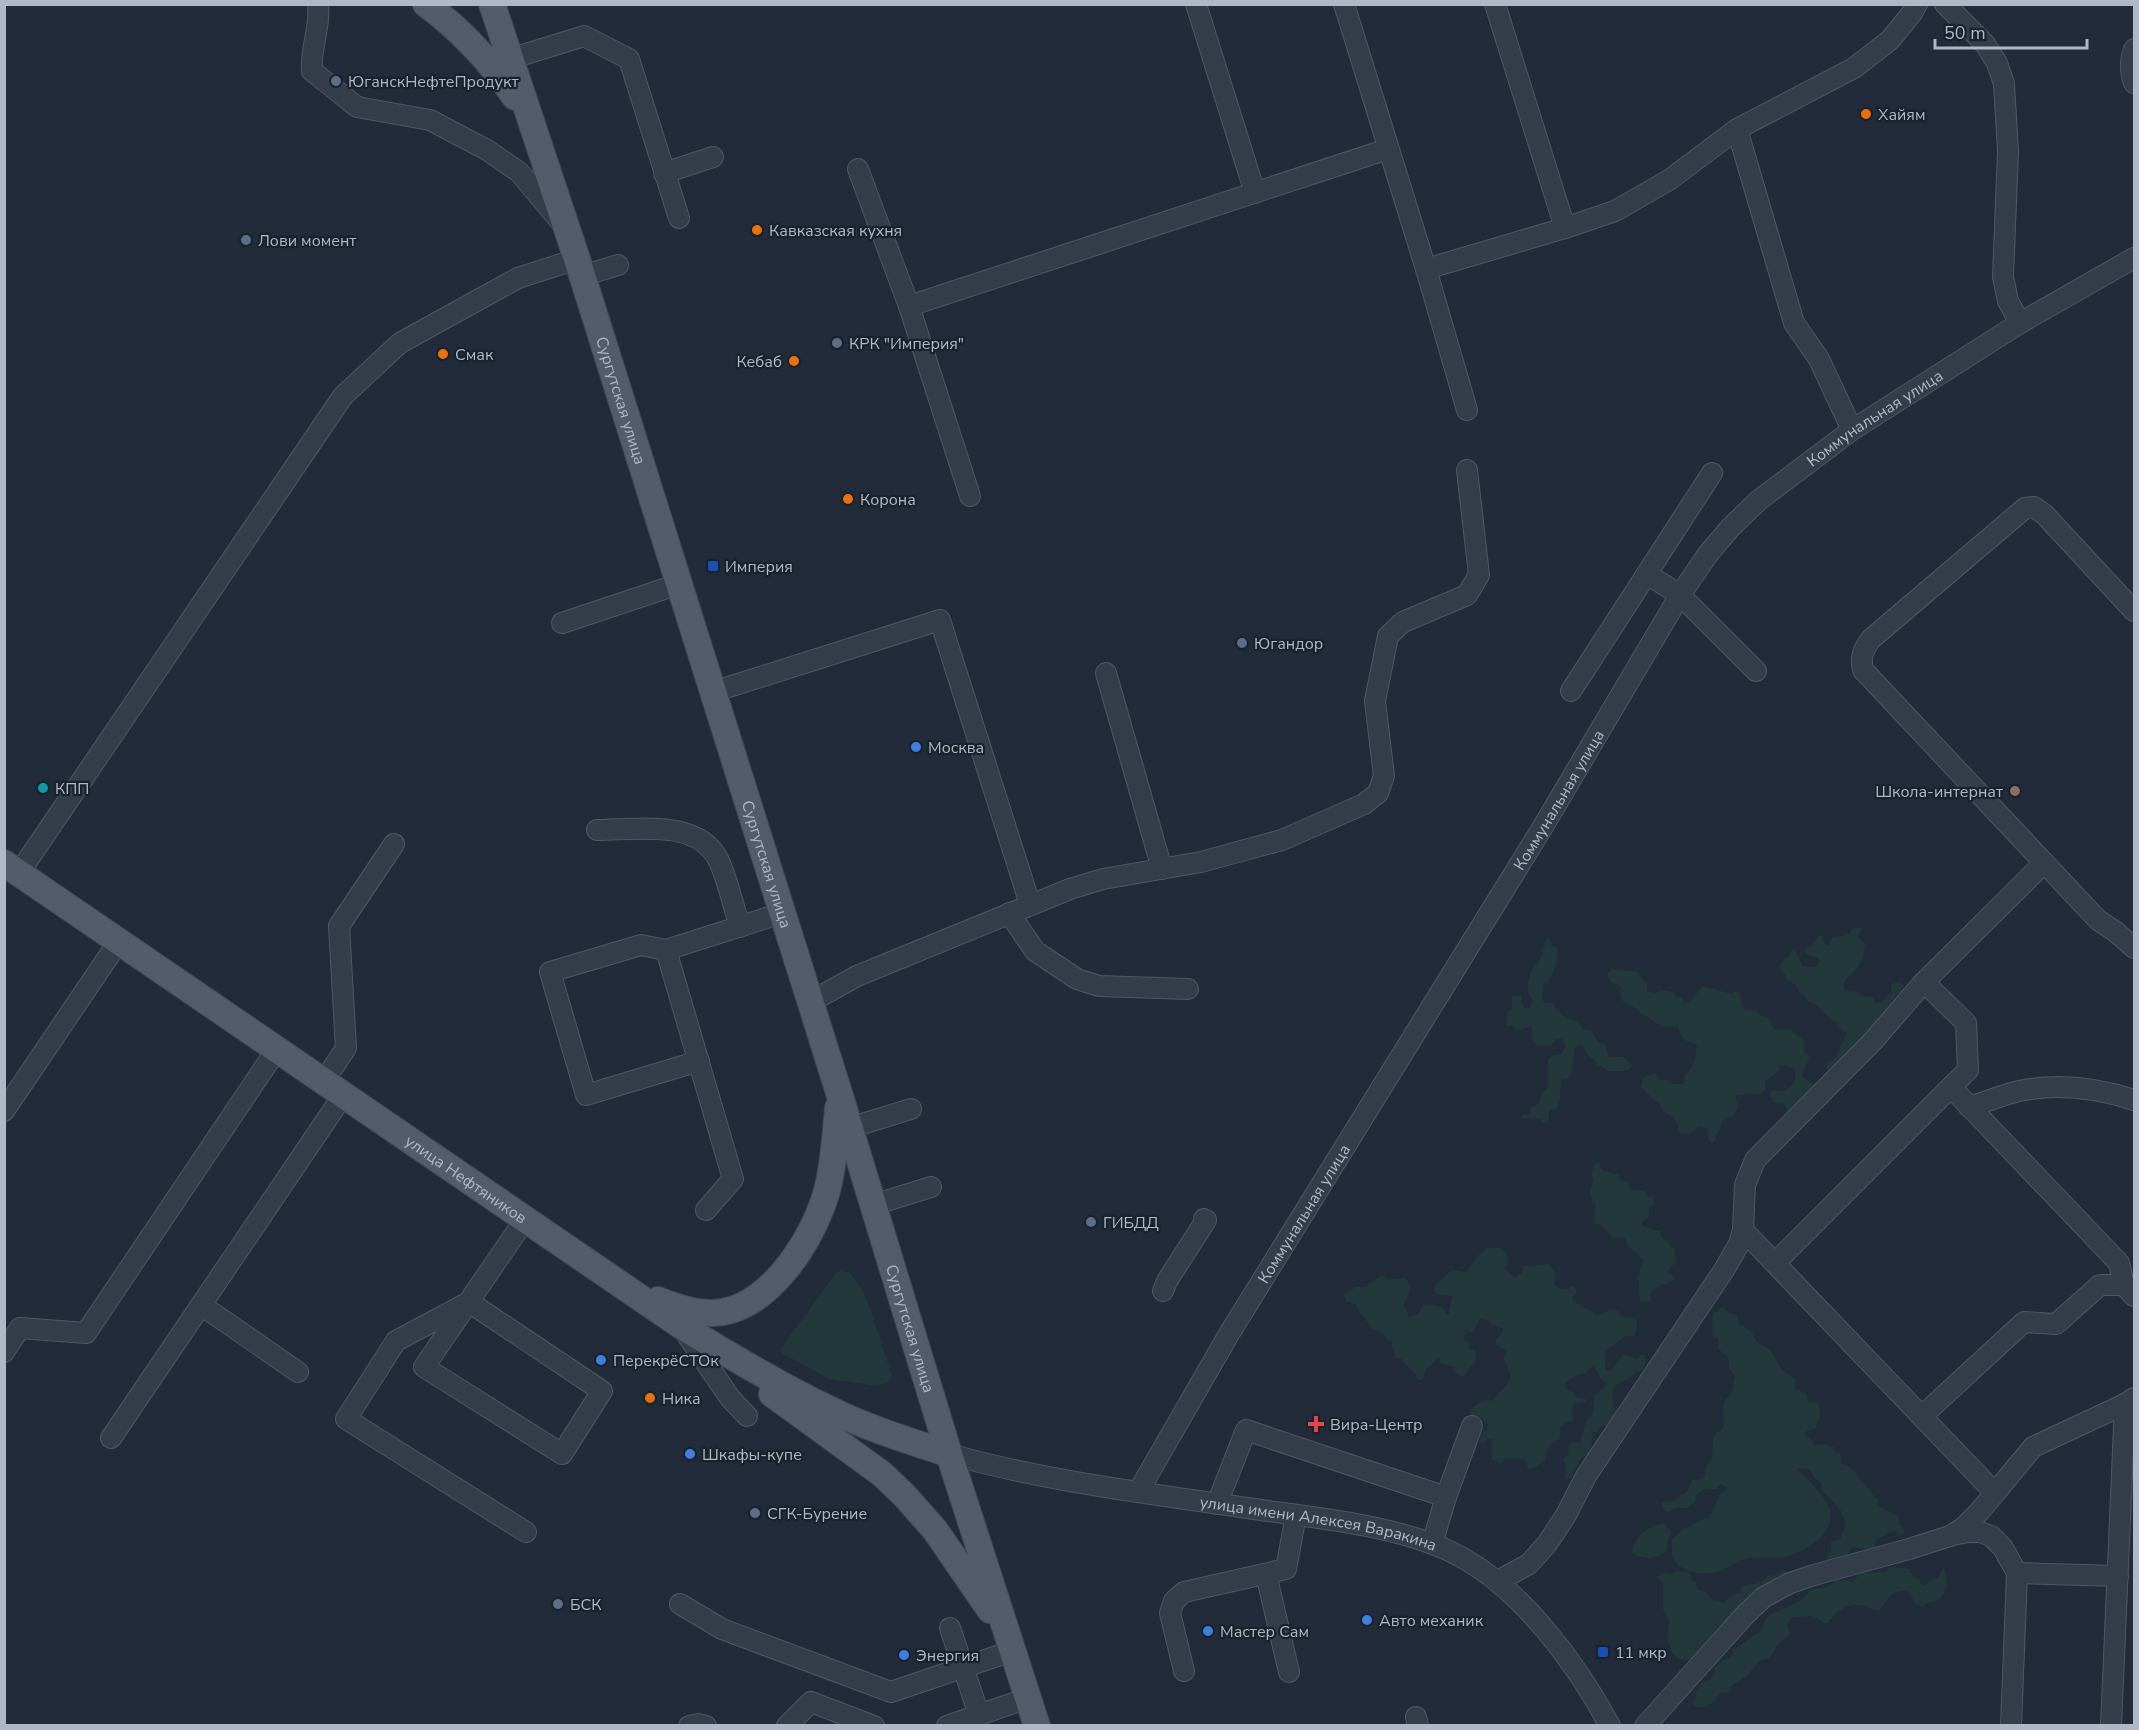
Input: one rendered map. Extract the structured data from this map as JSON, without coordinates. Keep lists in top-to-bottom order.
{
  "streets": {
    "main road": ["Сургутская улица", "улица Нефтяников"],
    "street": ["Коммунальная улица", "улица имени Алексея Варакина"]
  },
  "crossings": [
    ["Сургутская улица", "улица Нефтяников"],
    ["Сургутская улица", "улица имени Алексея Варакина"],
    ["Коммунальная улица", "улица имени Алексея Варакина"],
    ["улица Нефтяников", "улица имени Алексея Варакина"]
  ],
  "places": {
    "other": [
      "ЮганскНефтеПродукт",
      "Хайям",
      "Кавказская кухня",
      "Лови момент",
      "КРК \"Империя\"",
      "Смак",
      "Кебаб",
      "Корона",
      "Югандор",
      "Москва",
      "КПП",
      "Школа-интернат",
      "ГИБДД",
      "ПерекрёСТОк",
      "Ника",
      "Шкафы-купе",
      "СГК-Бурение",
      "БСК",
      "Авто механик",
      "Мастер Сам",
      "Энергия"
    ],
    "transit": ["Империя", "11 мкр"],
    "health": ["Вира-Центр"]
  },
  "scale_bar": "50 m"
}
